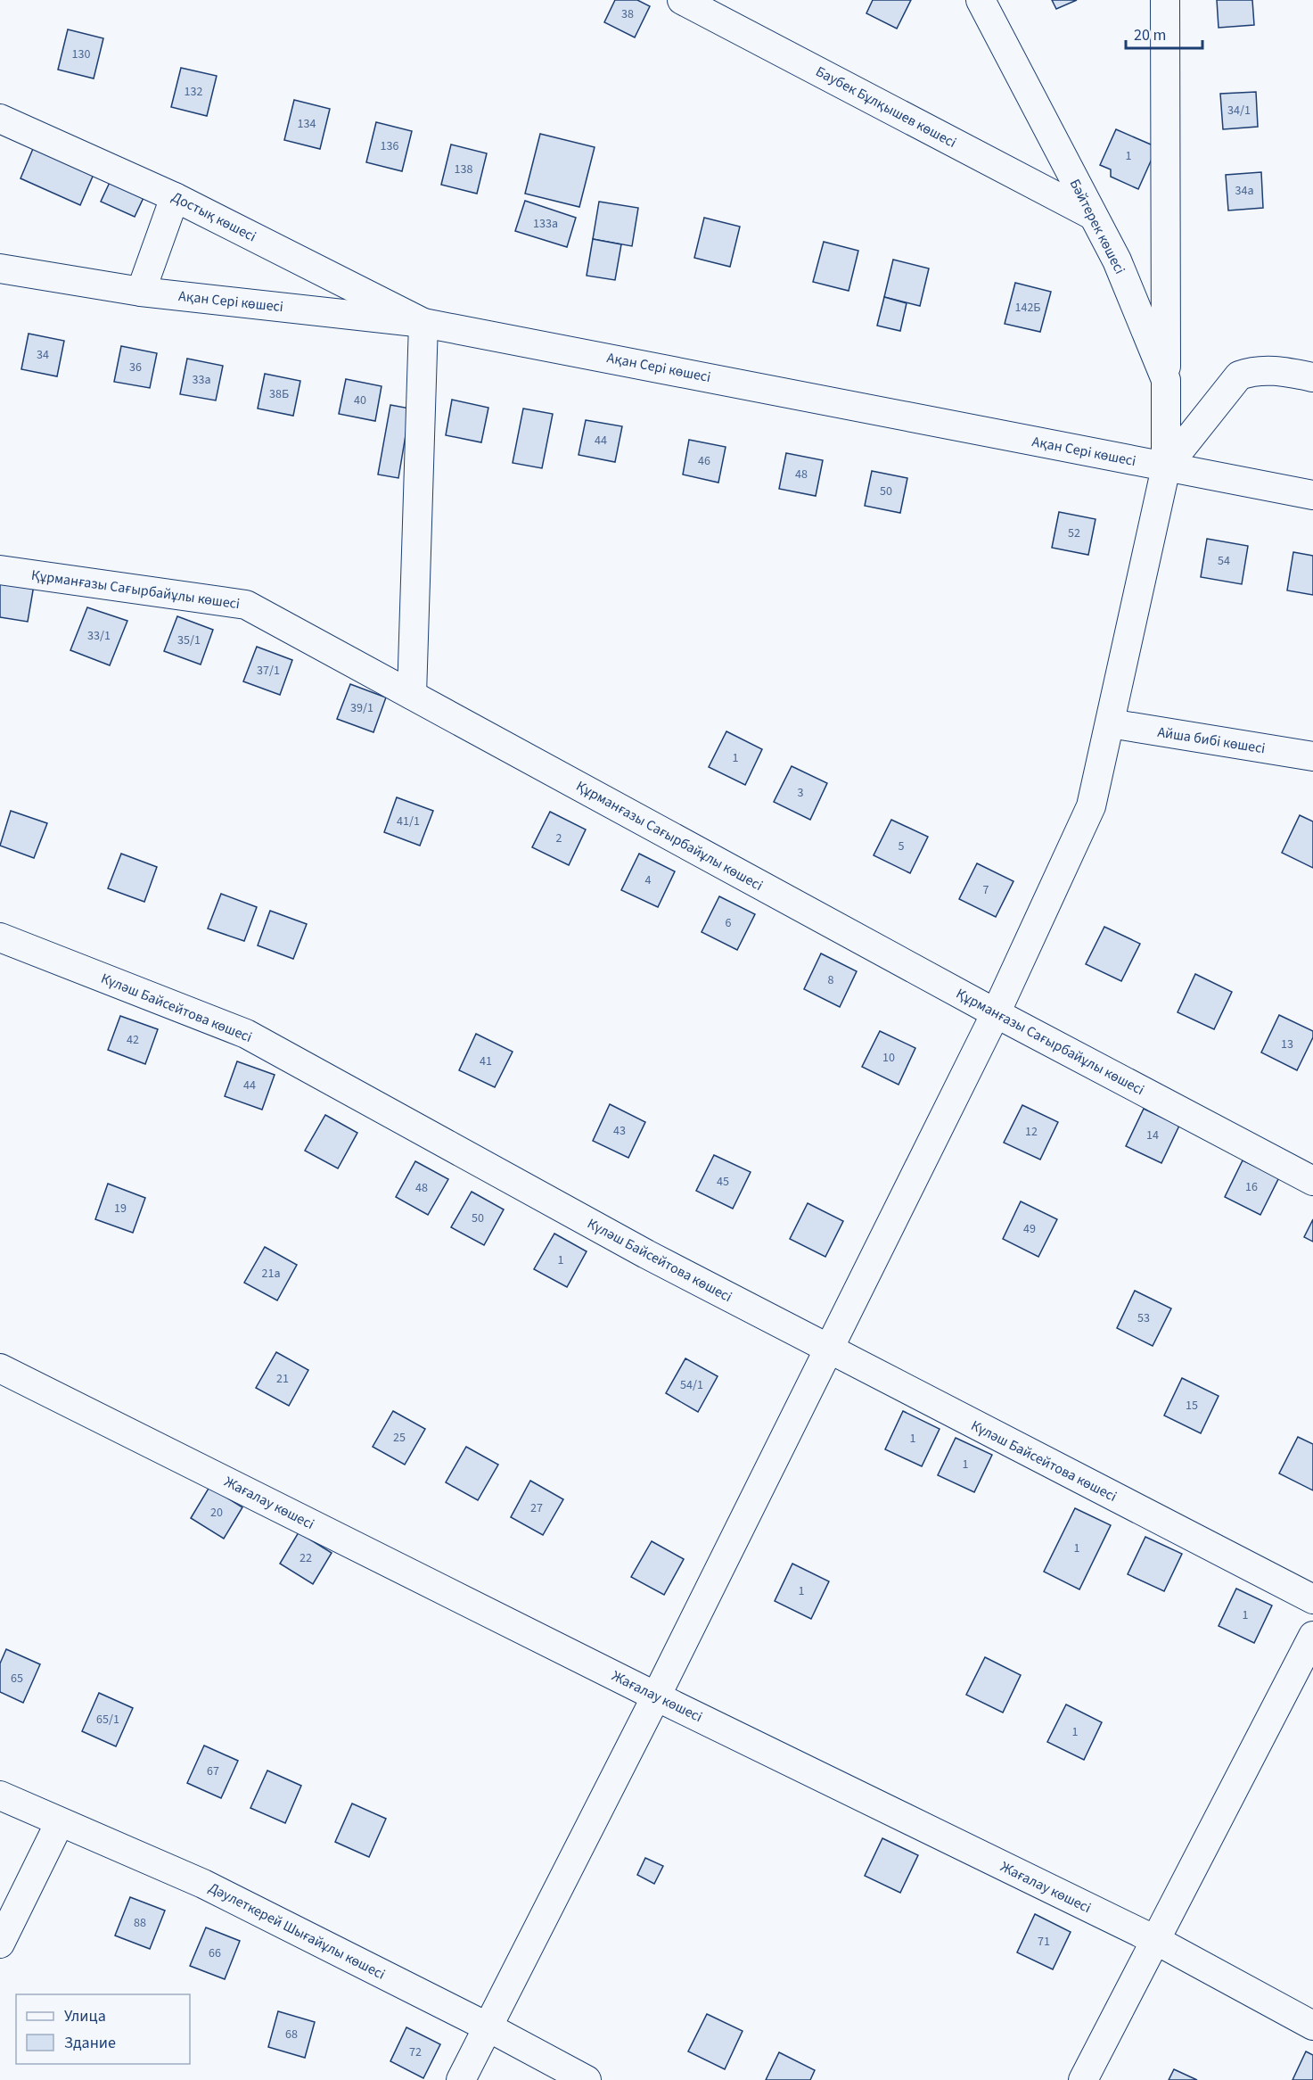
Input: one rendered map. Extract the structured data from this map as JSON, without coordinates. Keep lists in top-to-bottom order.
{
  "streets": {
    "street": [
      "Баубек Бұлқышев көшесі",
      "Достық көшесі",
      "Бәйтерек көшесі",
      "Ақан Сері көшесі",
      "Құрманғазы Сағырбайұлы көшесі",
      "Айша бибі көшесі",
      "Күләш Байсейтова көшесі",
      "Жағалау көшесі",
      "Дәулеткерей Шығайұлы көшесі"
    ]
  },
  "crossings": [
    ["Баубек Бұлқышев көшесі", "Бәйтерек көшесі"],
    ["Достық көшесі", "Ақан Сері көшесі"],
    ["Бәйтерек көшесі", "Ақан Сері көшесі"]
  ],
  "house_numbers": [
    "38",
    "130",
    "132",
    "34/1",
    "134",
    "136",
    "1",
    "138",
    "34а",
    "133а",
    "142Б",
    "34",
    "36",
    "33а",
    "38Б",
    "40",
    "44",
    "46",
    "48",
    "50",
    "52",
    "54",
    "33/1",
    "35/1",
    "37/1",
    "39/1",
    "1",
    "3",
    "41/1",
    "2",
    "5",
    "4",
    "7",
    "6",
    "8",
    "42",
    "13",
    "10",
    "41",
    "44",
    "43",
    "12",
    "14",
    "45",
    "16",
    "48",
    "19",
    "50",
    "49",
    "1",
    "21а",
    "53",
    "21",
    "54/1",
    "15",
    "25",
    "1",
    "1",
    "27",
    "20",
    "1",
    "22",
    "1",
    "1",
    "65",
    "65/1",
    "1",
    "67",
    "88",
    "71",
    "66",
    "68",
    "72"
  ],
  "legend": ["Улица", "Здание"],
  "scale_bar": "20 m"
}
